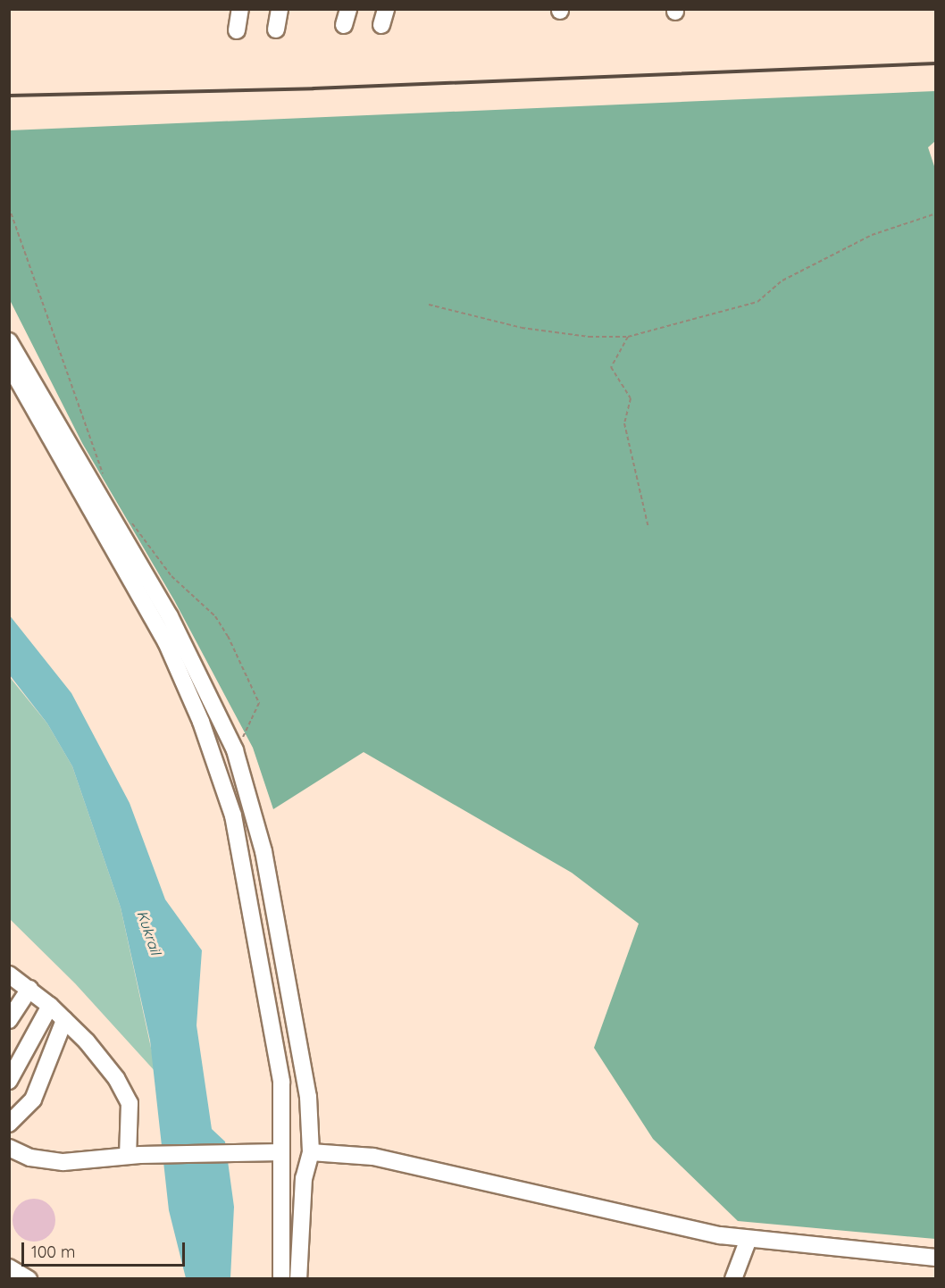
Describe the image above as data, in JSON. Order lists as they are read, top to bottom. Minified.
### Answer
{"water":["Kukrail"],"scale_bar":"100 m"}
